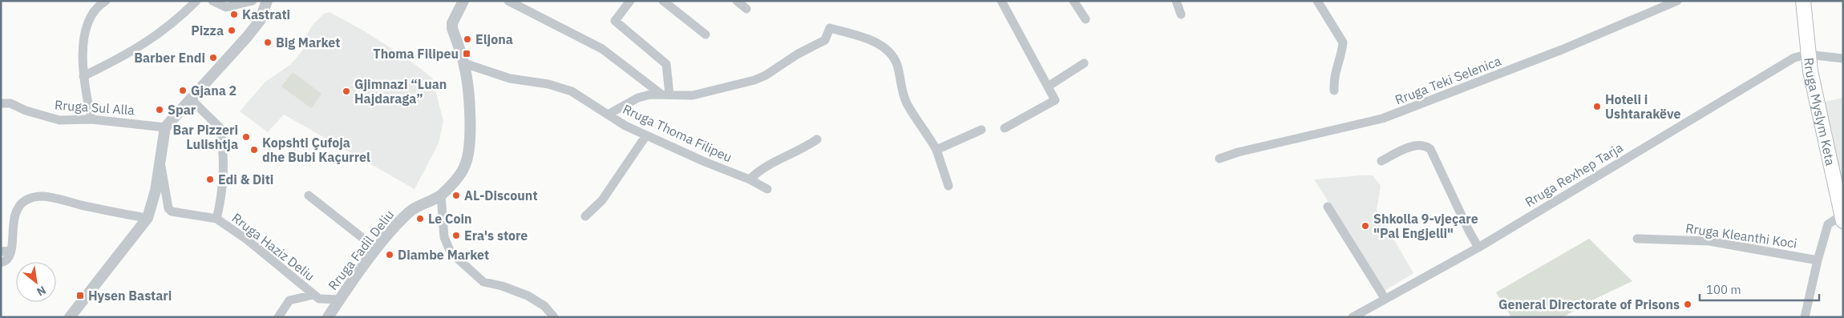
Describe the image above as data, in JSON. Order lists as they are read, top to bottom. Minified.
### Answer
{"streets":{"main road":["Rruga Myslym Keta"],"street":["Rruga Teki Selenica","Rruga Sul Alla","Rruga Thoma Filipeu","Rruga Rexhep Tarja","Rruga Kleanthi Koci","Rruga Haziz Deliu","Rruga Fadil Deliu"]},"crossings":[["Rruga Myslym Keta","Rruga Rexhep Tarja"],["Rruga Thoma Filipeu","Rruga Fadil Deliu"],["Rruga Haziz Deliu","Rruga Fadil Deliu"]],"places":{"other":["Kastrati","Pizza","Eljona","Big Market","Barber Endi","Gjana 2","Gjimnazi “Luan Hajdaraga”","Hoteli i Ushtarakëve","Spar","Bar Pizzeri Lulishtja","Kopshti Çufoja dhe Bubi Kaçurrel","Edi & Diti","AL-Discount","Le Coin","Shkolla 9-vjeçare \"Pal Engjelli\"","Era's store","Diambe Market","General Directorate of Prisons"],"transit":["Thoma Filipeu","Hysen Bastari"]},"scale_bar":"100 m","north":"bottom right"}
